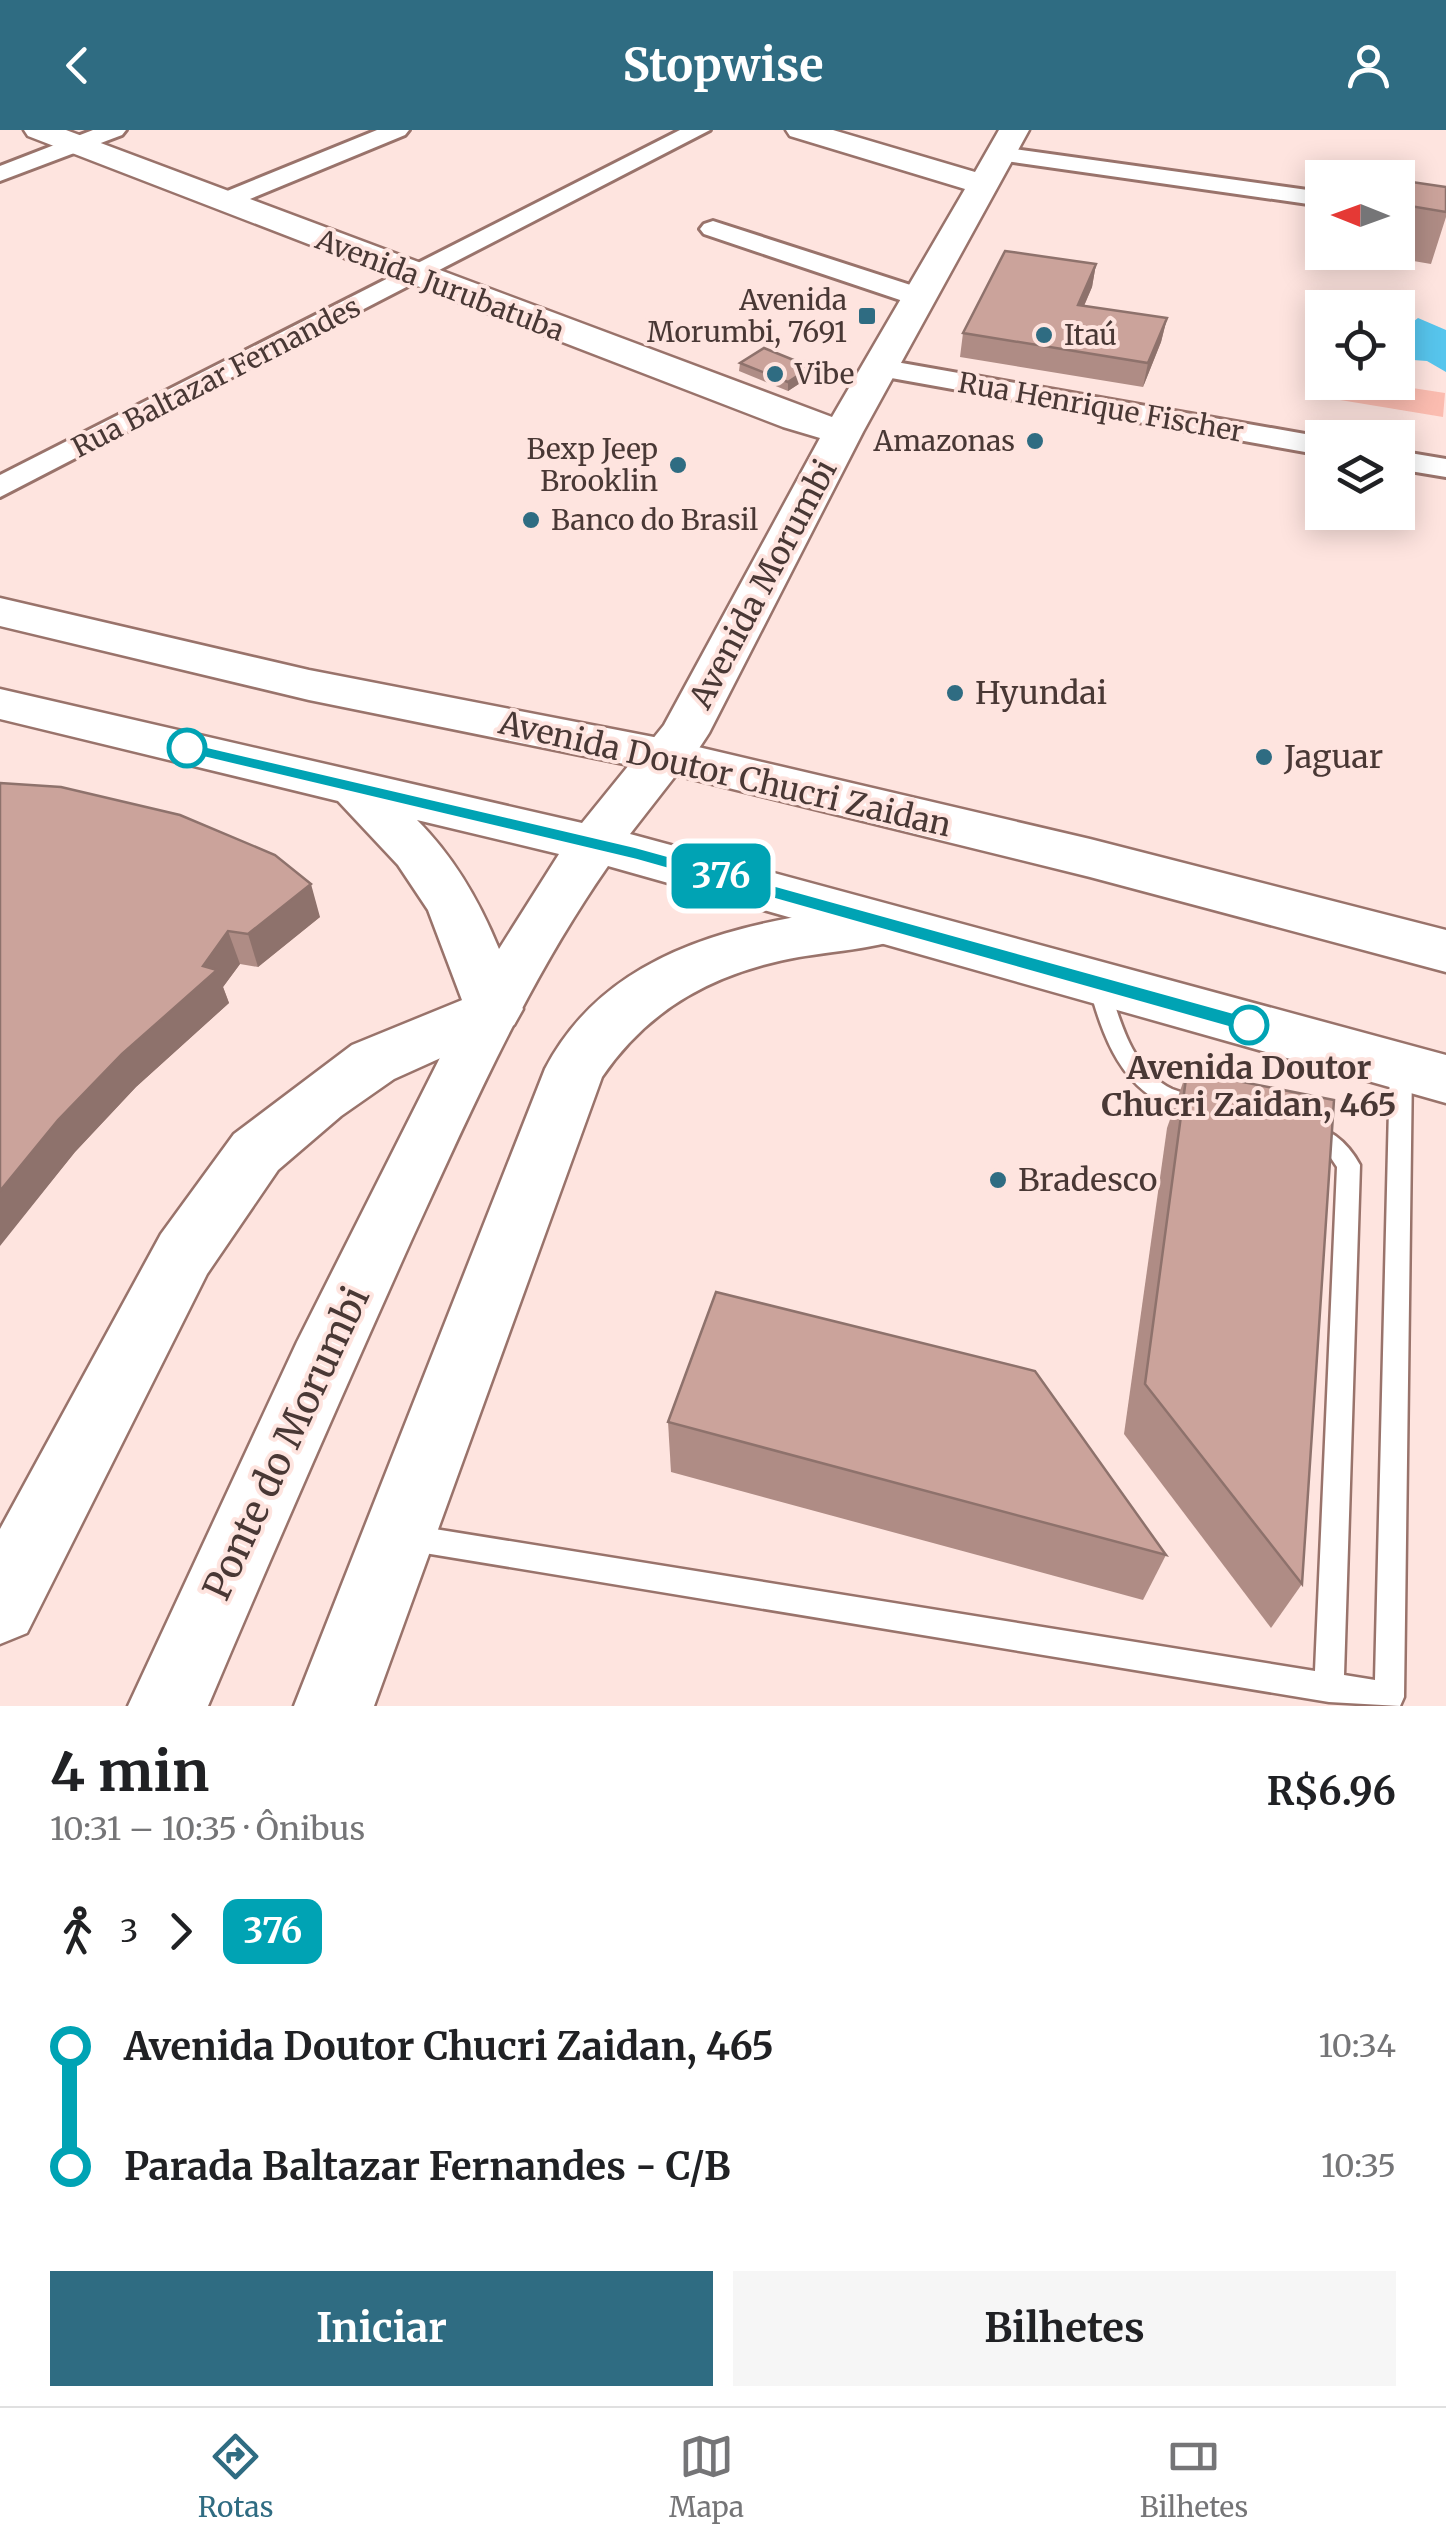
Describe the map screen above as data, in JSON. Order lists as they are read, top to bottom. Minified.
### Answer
{"streets":{"main road":["Avenida Jurubatuba","Avenida Morumbi","Avenida Doutor Chucri Zaidan","Ponte do Morumbi"],"street":["Rua Baltazar Fernandes","Rua Henrique Fischer"]},"crossings":[["Avenida Jurubatuba","Rua Baltazar Fernandes"],["Avenida Jurubatuba","Avenida Morumbi"],["Rua Henrique Fischer","Avenida Morumbi"],["Avenida Morumbi","Avenida Doutor Chucri Zaidan"],["Avenida Morumbi","Ponte do Morumbi"]],"places":{"transit":["Avenida Morumbi, 7691"],"other":["Itaú","Vibe","Amazonas","Bexp Jeep Brooklin","Banco do Brasil","Hyundai","Jaguar","Avenida Doutor Chucri Zaidan, 465","Bradesco"]},"lines":["bus line 376"],"north":"left","page":{"header":"Stopwise","on_map":"376","heading":["4 min","10:31 – 10:35 · Ônibus","R$6.96"],"legs":["3","376"],"list":[{"name":"Avenida Doutor Chucri Zaidan, 465","value":"10:34"},{"name":"Parada Baltazar Fernandes - C/B","value":"10:35"}],"buttons":["Iniciar","Bilhetes"],"tabs":["Rotas","Mapa","Bilhetes"]}}
